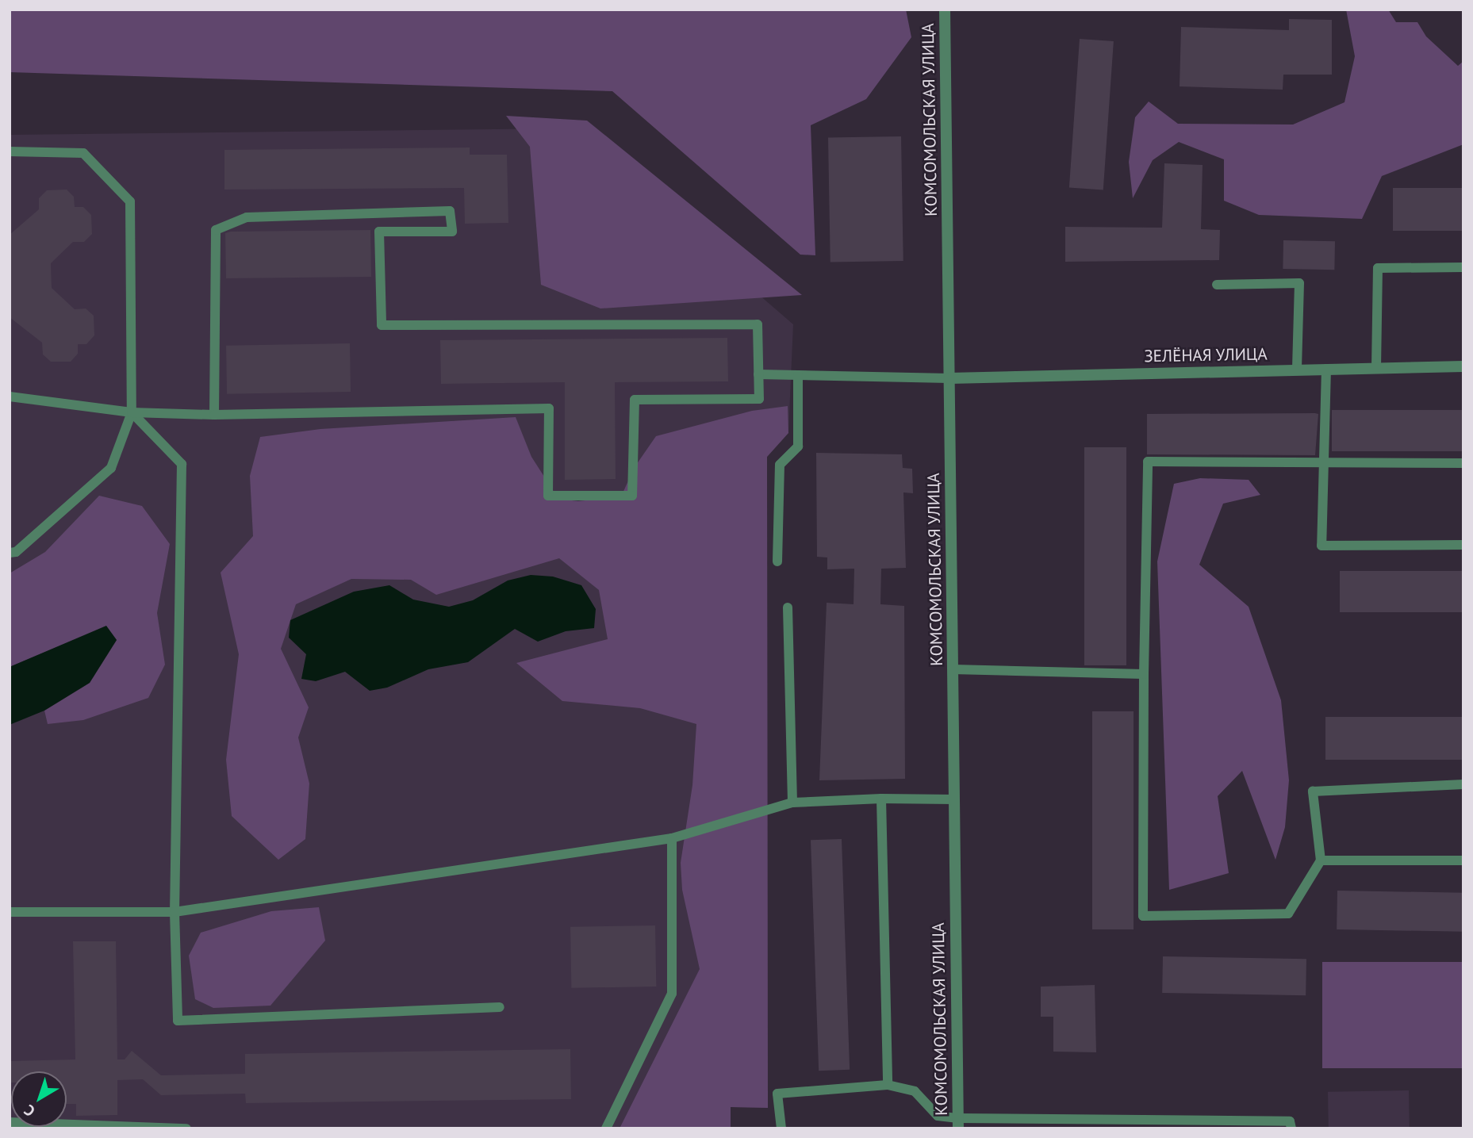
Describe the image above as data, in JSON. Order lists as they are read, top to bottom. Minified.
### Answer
{"streets":{"street":["КОМСОМОЛЬСКАЯ УЛИЦА","ЗЕЛЁНАЯ УЛИЦА"]},"crossings":[["КОМСОМОЛЬСКАЯ УЛИЦА","ЗЕЛЁНАЯ УЛИЦА"]],"north":"bottom left"}
